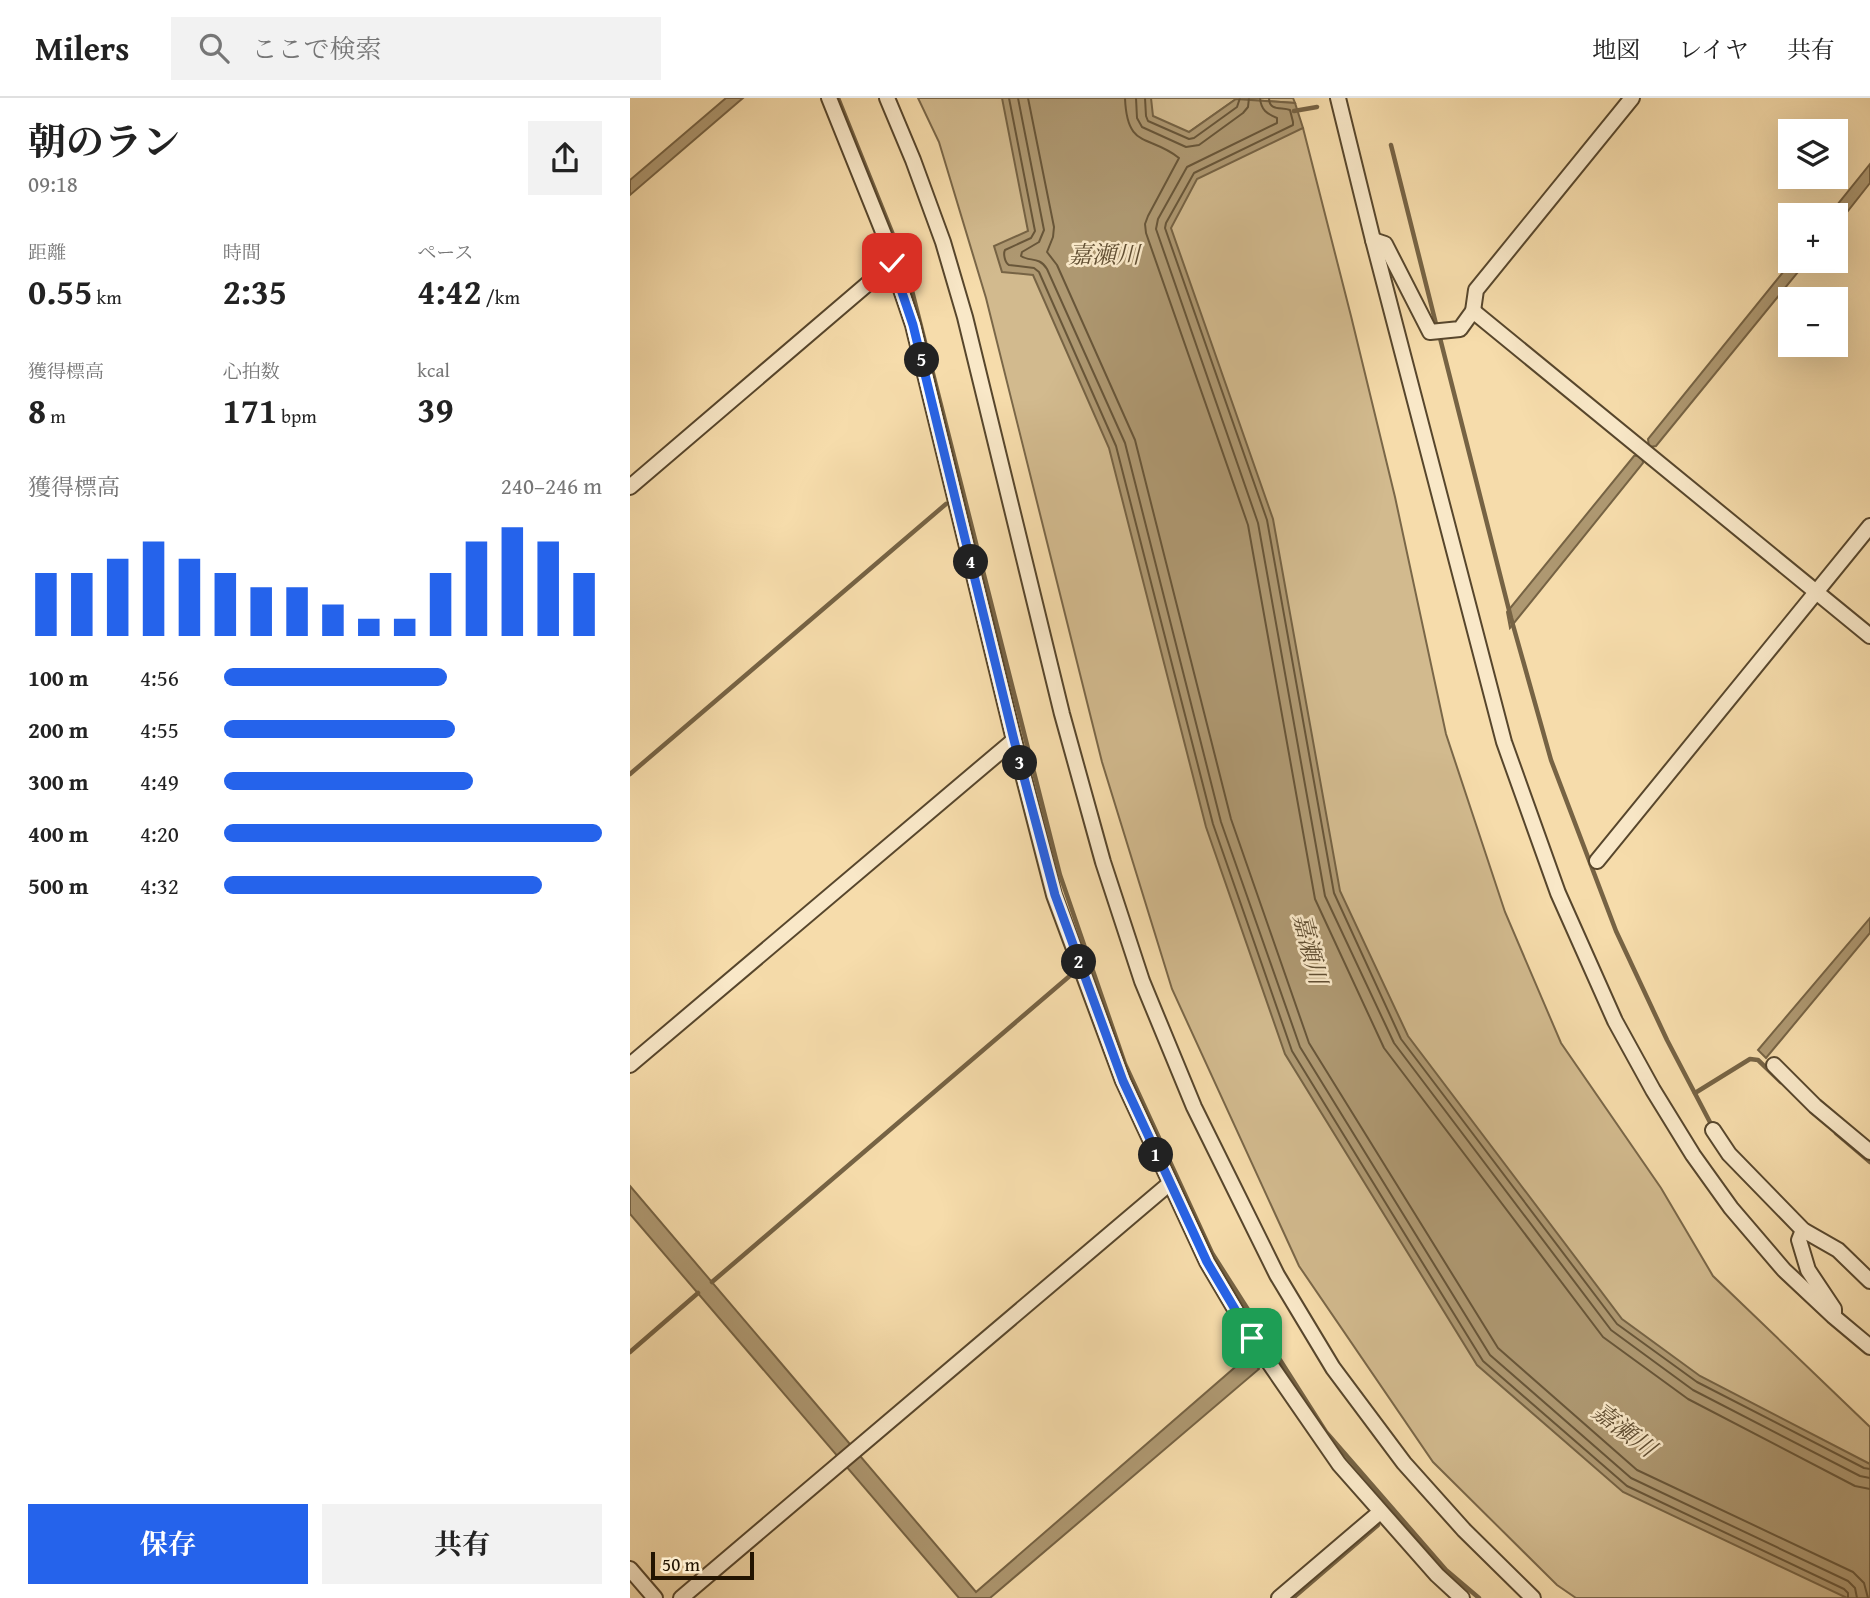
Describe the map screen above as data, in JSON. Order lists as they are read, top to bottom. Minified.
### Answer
{"water":["嘉瀬川"],"scale_bar":"50 m","page":{"header":"Milers","search":"ここで検索","nav":["地図","レイヤ","共有"],"heading":["朝のラン","09:18"],"map_buttons":["+","−"],"stats":[["距離","0.55 km"],["時間","2:35"],["ペース","4:42 /km"],["獲得標高","8 m"],["心拍数","171 bpm"],["kcal","39"]],"pins":["5","4","3","2","1"],"chart":["獲得標高","240–246 m"],"list":[{"name":"100 m","note":"4:56"},{"name":"200 m","note":"4:55"},{"name":"300 m","note":"4:49"},{"name":"400 m","note":"4:20"},{"name":"500 m","note":"4:32"}],"buttons":["保存","共有"],"scale":"50 m"}}
